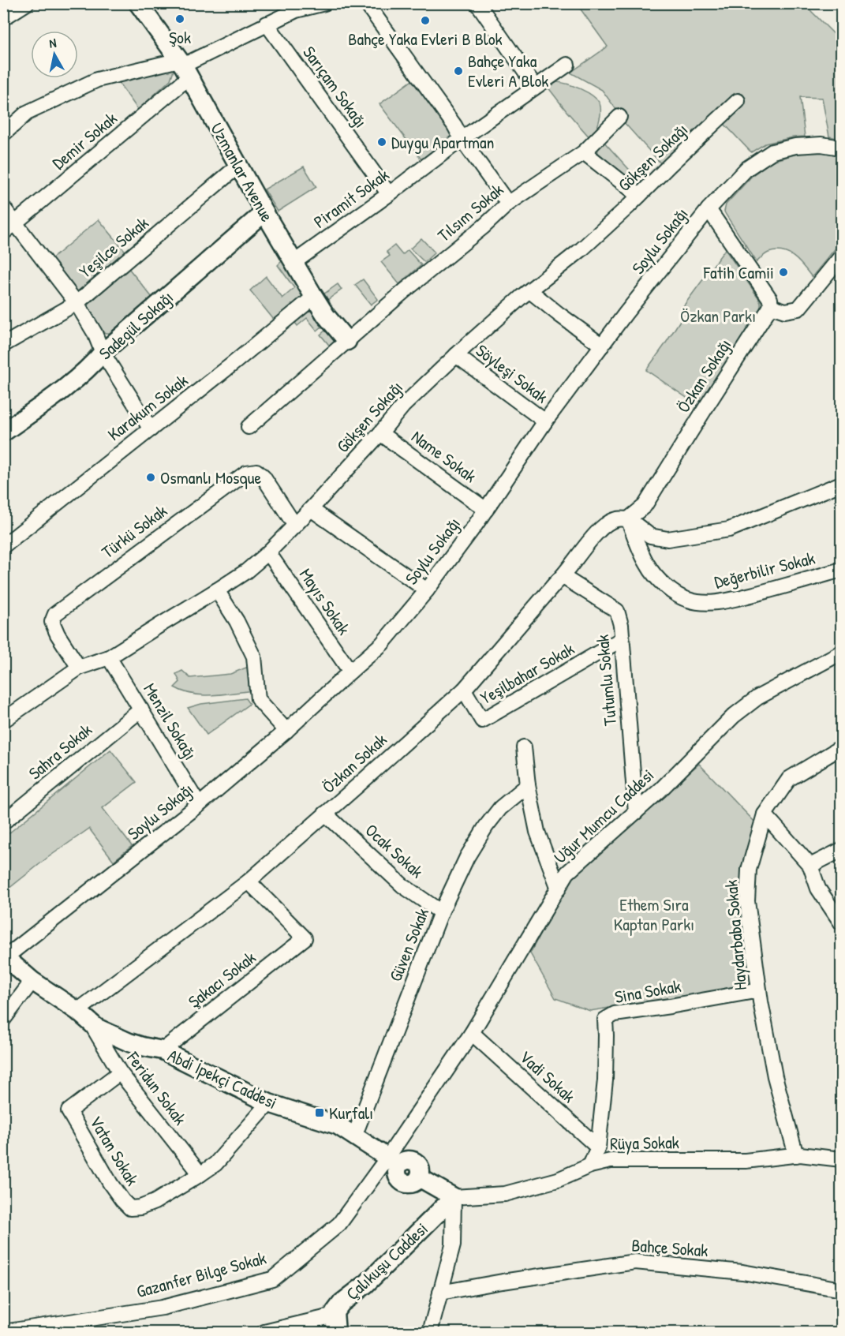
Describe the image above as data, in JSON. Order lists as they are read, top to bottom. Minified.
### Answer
{"streets":{"street":["Sarıçam Sokağı","Demir Sokak","Gökşen Sokağı","Uzmanlar Avenue","Piramit Sokak","Tılsım Sokak","Soylu Sokağı","Yeşilce Sokak","Sadegül Sokağı","Söyleşi Sokak","Özkan Sokağı","Karakum Sokak","Name Sokak","Türkü Sokak","Değerbilir Sokak","Mayıs Sokak","Yeşilbahar Sokak","Tutumlu Sokak","Menzil Sokağı","Sahra Sokak","Özkan Sokak","Uğur Mumcu Caddesi","Ocak Sokak","Haydarbaba Sokak","Güven Sokak","Şakacı Sokak","Sina Sokak","Vadi Sokak","Abdi İpekçi Caddesi","Feridun Sokak","Rüya Sokak","Vatan Sokak","Bahçe Sokak","Çalıkuşu Caddesi","Gazanfer Bilge Sokak"]},"crossings":[["Sarıçam Sokağı","Demir Sokak"],["Sarıçam Sokağı","Piramit Sokak"],["Demir Sokak","Uzmanlar Avenue"],["Gökşen Sokağı","Söyleşi Sokak"],["Gökşen Sokağı","Name Sokak"],["Gökşen Sokağı","Türkü Sokak"],["Gökşen Sokağı","Mayıs Sokak"],["Gökşen Sokağı","Menzil Sokağı"],["Uzmanlar Avenue","Piramit Sokak"],["Uzmanlar Avenue","Tılsım Sokak"],["Uzmanlar Avenue","Yeşilce Sokak"],["Uzmanlar Avenue","Sadegül Sokağı"],["Uzmanlar Avenue","Karakum Sokak"],["Soylu Sokağı","Söyleşi Sokak"],["Soylu Sokağı","Name Sokak"],["Soylu Sokağı","Mayıs Sokak"],["Soylu Sokağı","Menzil Sokağı"],["Soylu Sokağı","Abdi İpekçi Caddesi"],["Özkan Sokağı","Değerbilir Sokak"],["Özkan Sokağı","Özkan Sokak"],["Değerbilir Sokak","Özkan Sokak"],["Yeşilbahar Sokak","Tutumlu Sokak"],["Yeşilbahar Sokak","Özkan Sokak"],["Tutumlu Sokak","Özkan Sokak"],["Tutumlu Sokak","Uğur Mumcu Caddesi"],["Menzil Sokağı","Sahra Sokak"],["Özkan Sokak","Ocak Sokak"],["Özkan Sokak","Şakacı Sokak"],["Özkan Sokak","Abdi İpekçi Caddesi"],["Özkan Sokak","Feridun Sokak"],["Uğur Mumcu Caddesi","Vadi Sokak"],["Uğur Mumcu Caddesi","Abdi İpekçi Caddesi"],["Uğur Mumcu Caddesi","Gazanfer Bilge Sokak"],["Ocak Sokak","Güven Sokak"],["Haydarbaba Sokak","Sina Sokak"],["Haydarbaba Sokak","Rüya Sokak"],["Güven Sokak","Abdi İpekçi Caddesi"],["Şakacı Sokak","Abdi İpekçi Caddesi"],["Sina Sokak","Vadi Sokak"],["Sina Sokak","Rüya Sokak"],["Abdi İpekçi Caddesi","Feridun Sokak"],["Abdi İpekçi Caddesi","Vatan Sokak"],["Abdi İpekçi Caddesi","Gazanfer Bilge Sokak"],["Feridun Sokak","Vatan Sokak"],["Rüya Sokak","Çalıkuşu Caddesi"]],"parks":["Özkan Parkı","Ethem Sıra Kaptan Parkı"],"places":{"other":["Şok","Bahçe Yaka Evleri B Blok","Bahçe Yaka Evleri A Blok","Duygu Apartman","Fatih Camii","Osmanlı Mosque"],"transit":["Kurfalı"]},"north":"top"}
